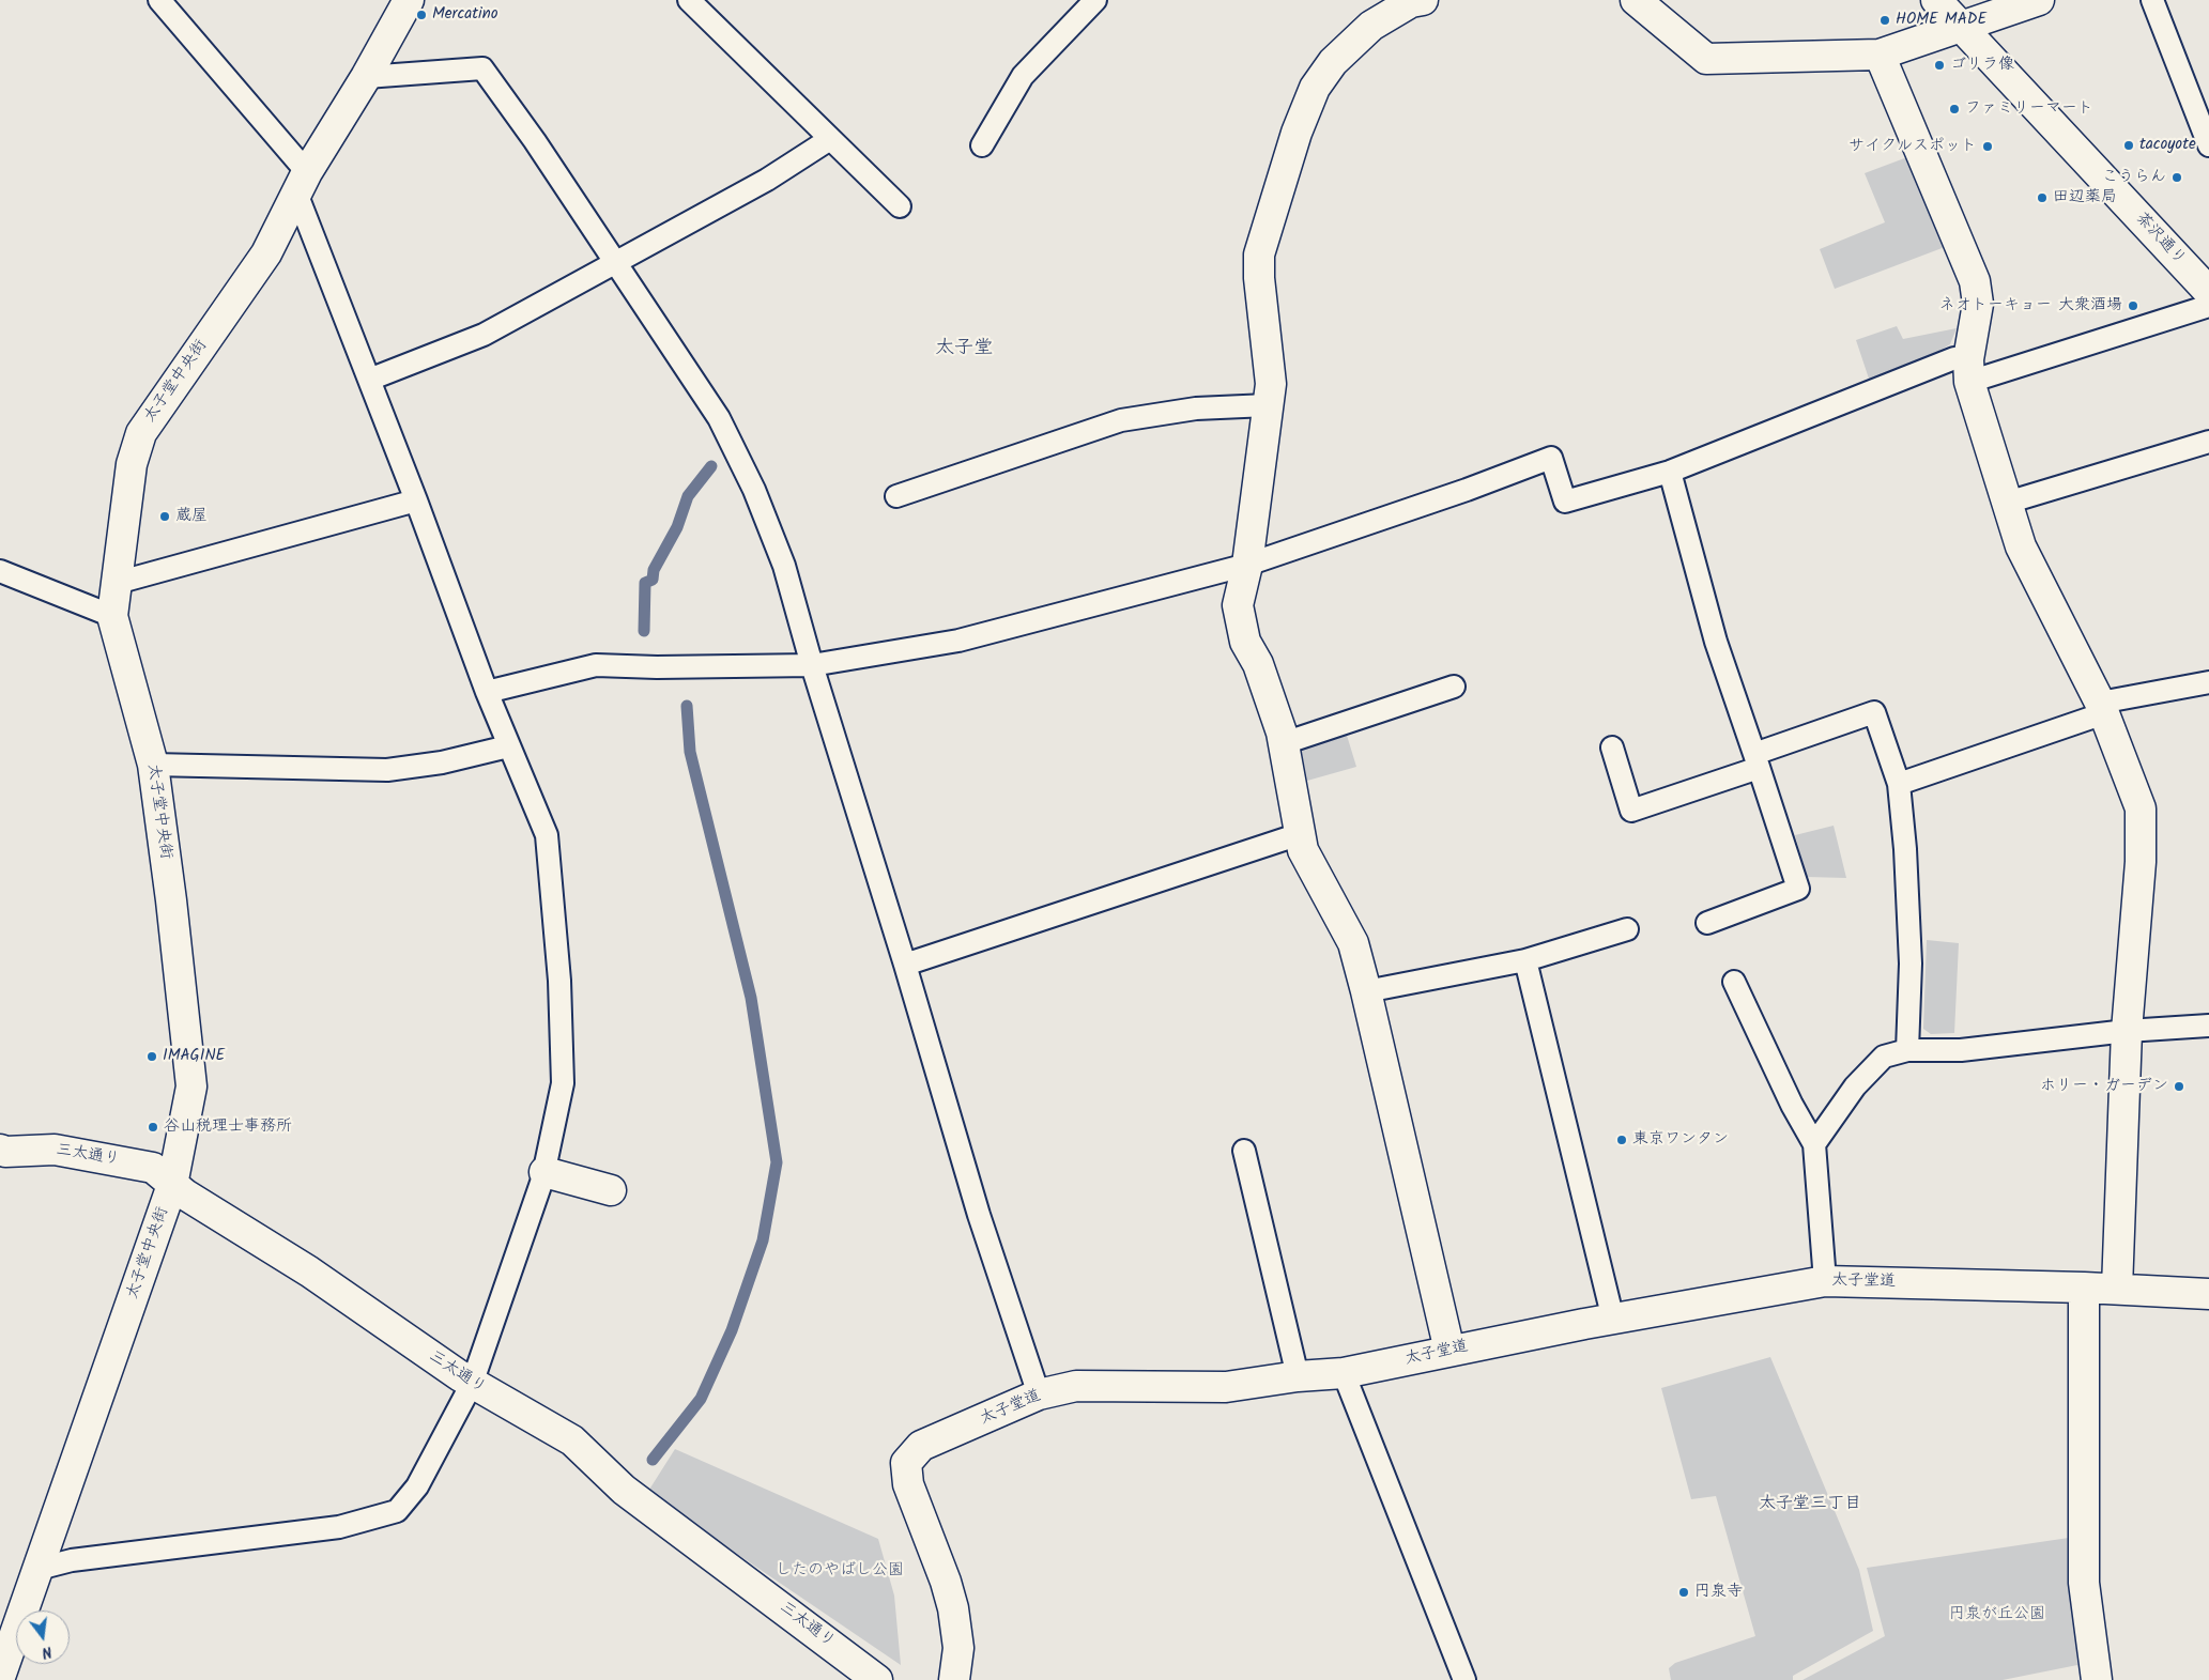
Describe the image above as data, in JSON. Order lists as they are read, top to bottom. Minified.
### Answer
{"streets":{"street":["茶沢通り","太子堂中央街","三太通り","太子堂道"]},"crossings":[["太子堂中央街","三太通り"]],"districts":["太子堂","太子堂三丁目"],"parks":["したのやばし公園","円泉が丘公園"],"places":["Mercatino","HOME MADE","ゴリラ像","ファミリーマート","tacoyote","サイクルスポット","こうらん","田辺薬局","ネオトーキョー 大衆酒場","蔵屋","IMAGINE","ホリー・ガーデン","谷山税理士事務所","東京ワンタン","円泉寺"],"north":"bottom"}
